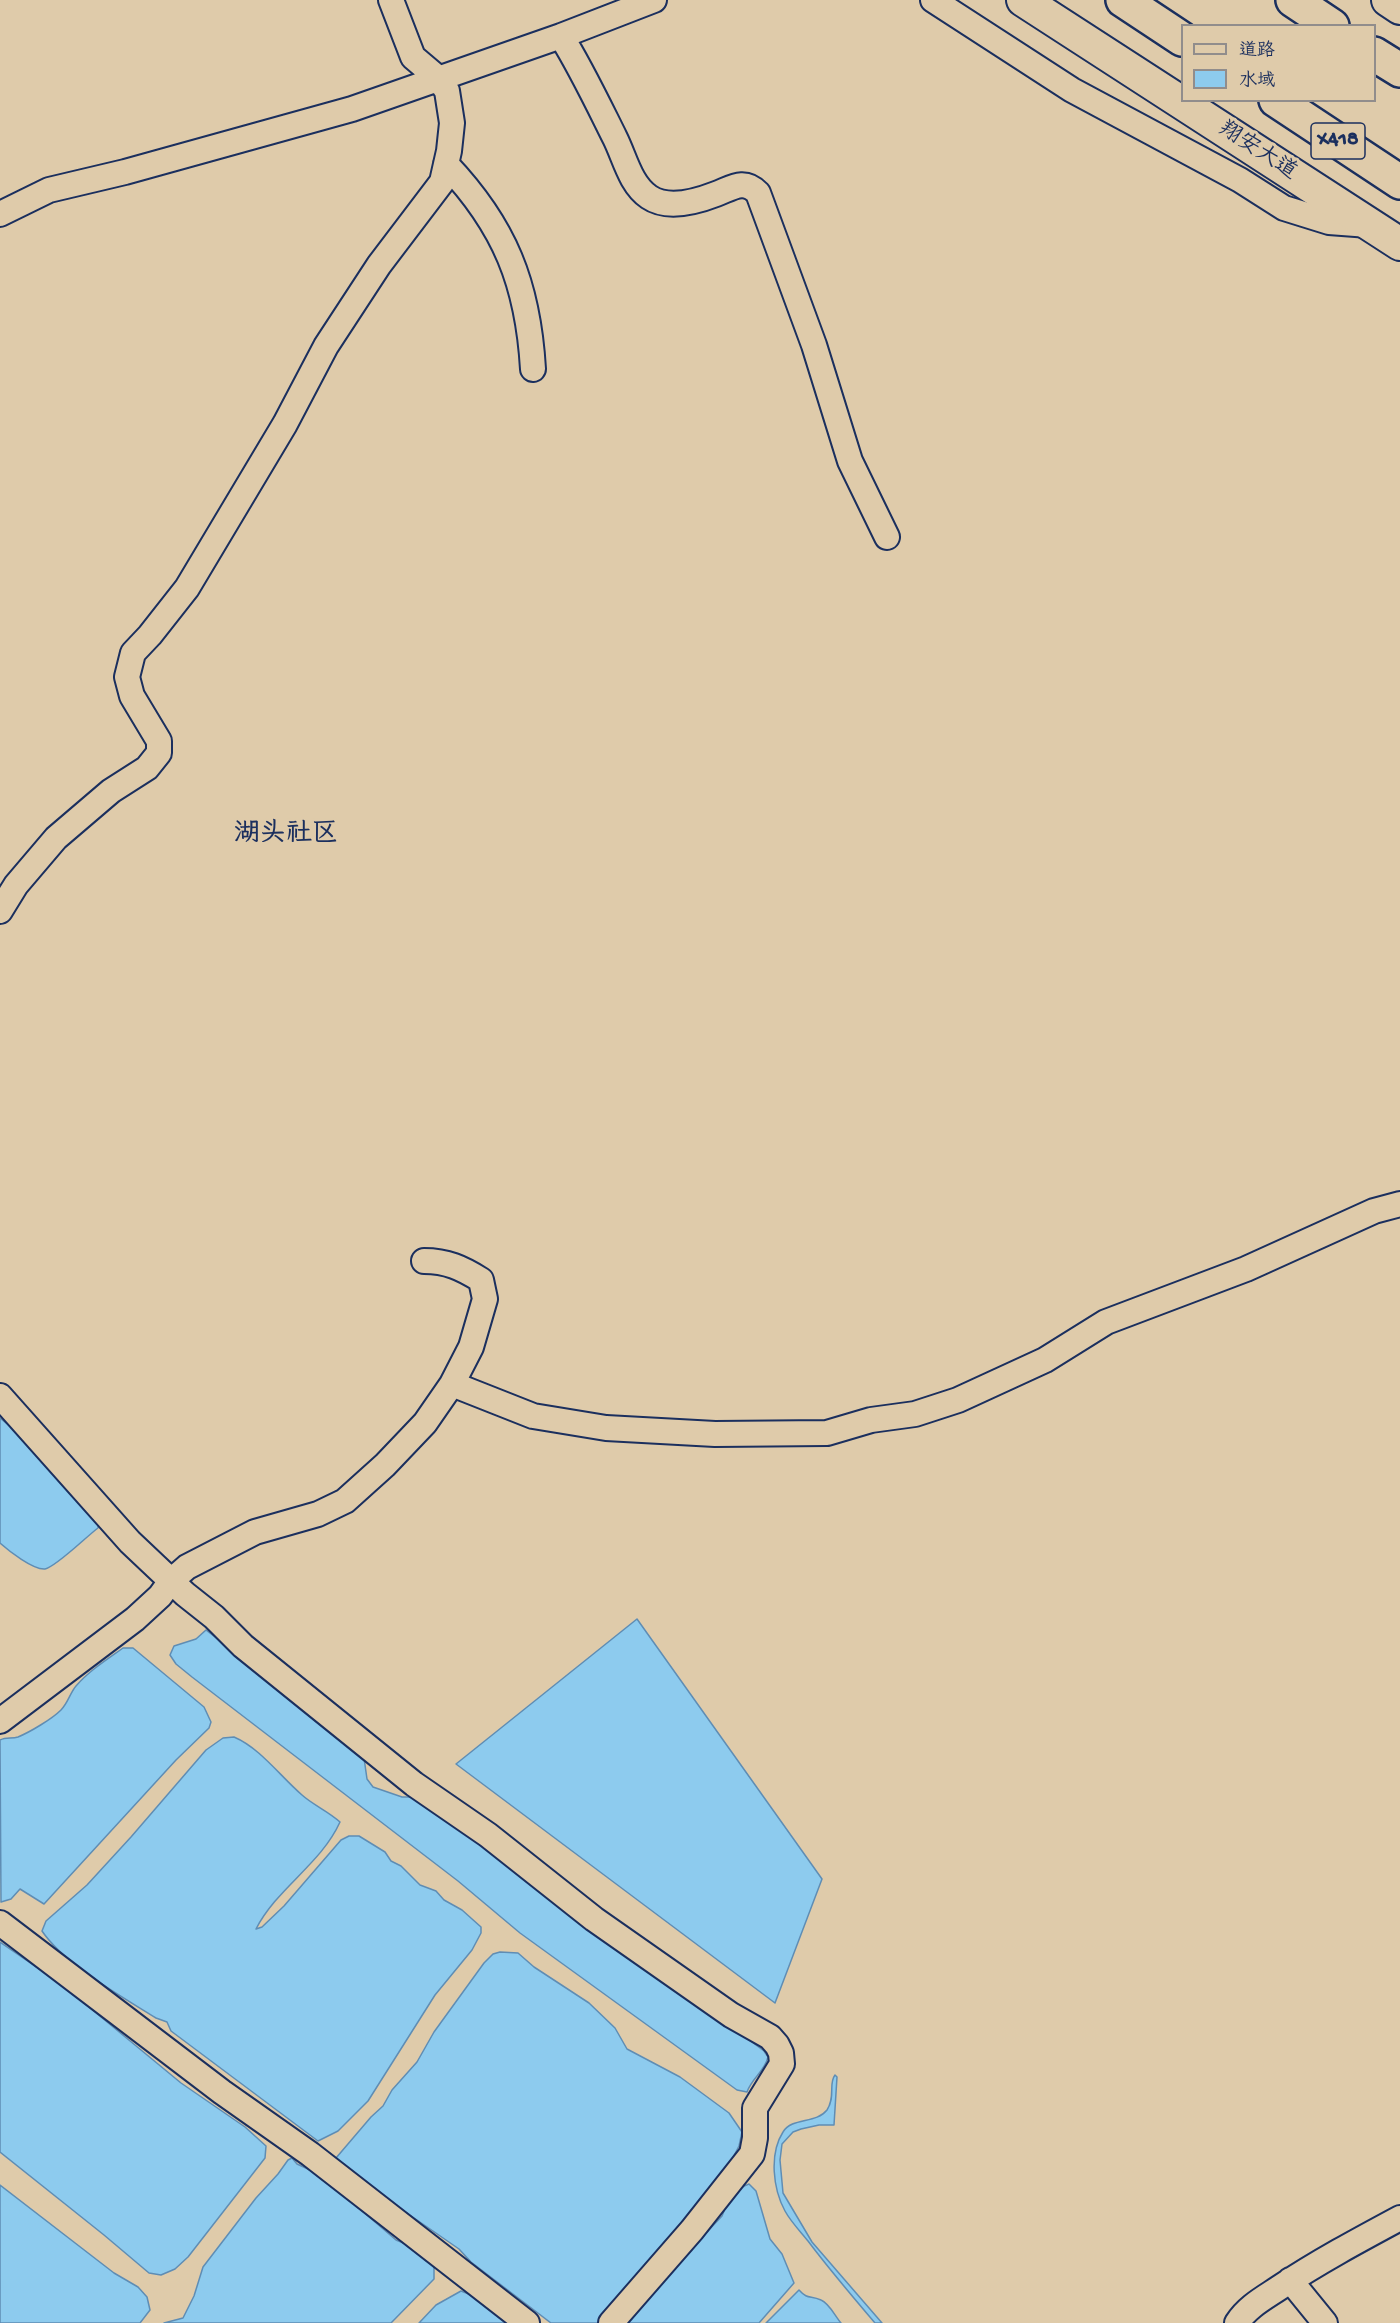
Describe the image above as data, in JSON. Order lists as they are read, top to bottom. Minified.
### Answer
{"streets":{"highway":["X418"],"main road":["翔安大道"]},"districts":["湖头社区"],"legend":["道路","水域"]}
